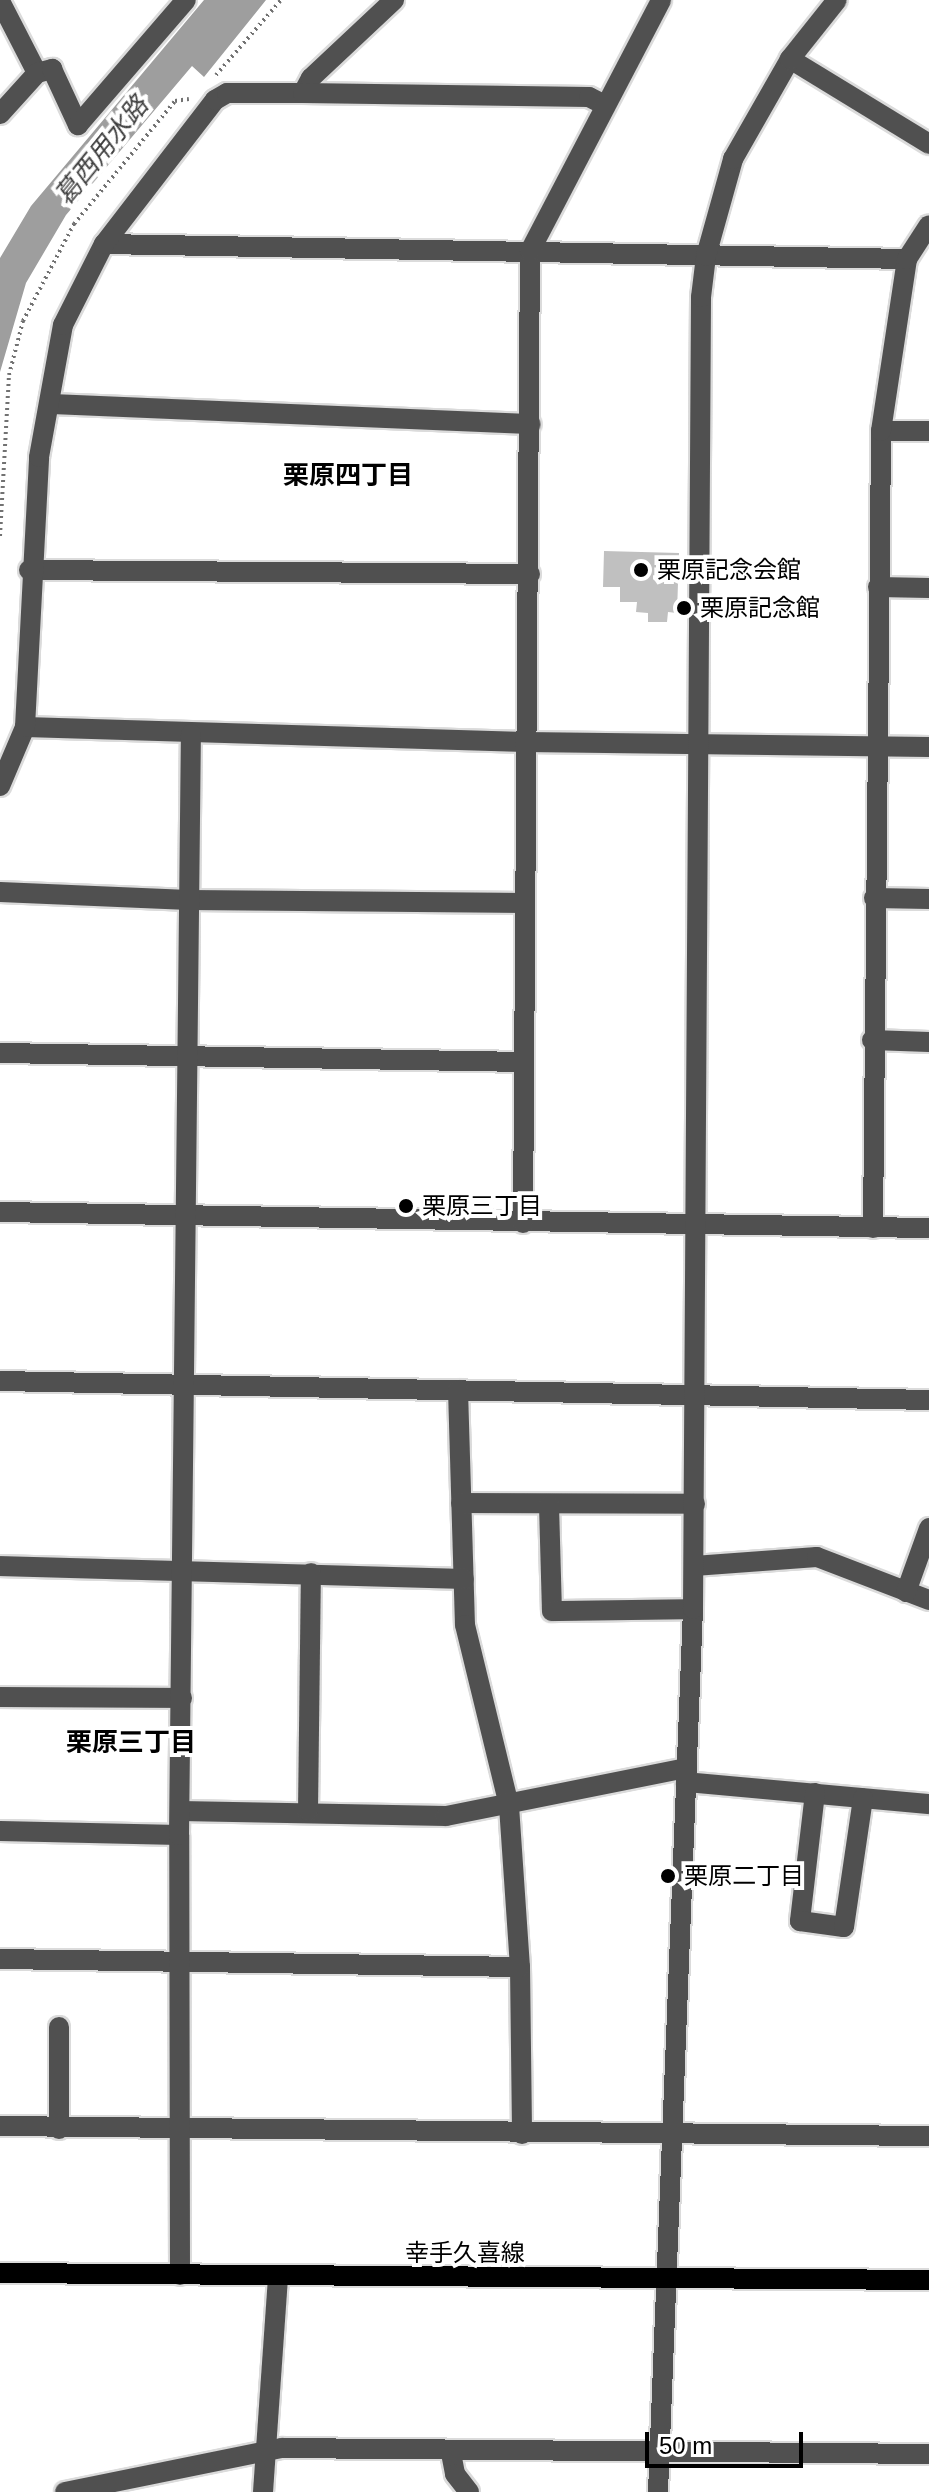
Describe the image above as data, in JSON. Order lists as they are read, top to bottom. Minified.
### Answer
{"streets":{"main road":["幸手久喜線"]},"districts":["栗原四丁目","栗原三丁目"],"water":["葛西用水路"],"places":["栗原記念会館","栗原記念館","栗原三丁目","栗原二丁目"],"scale_bar":"50 m"}
